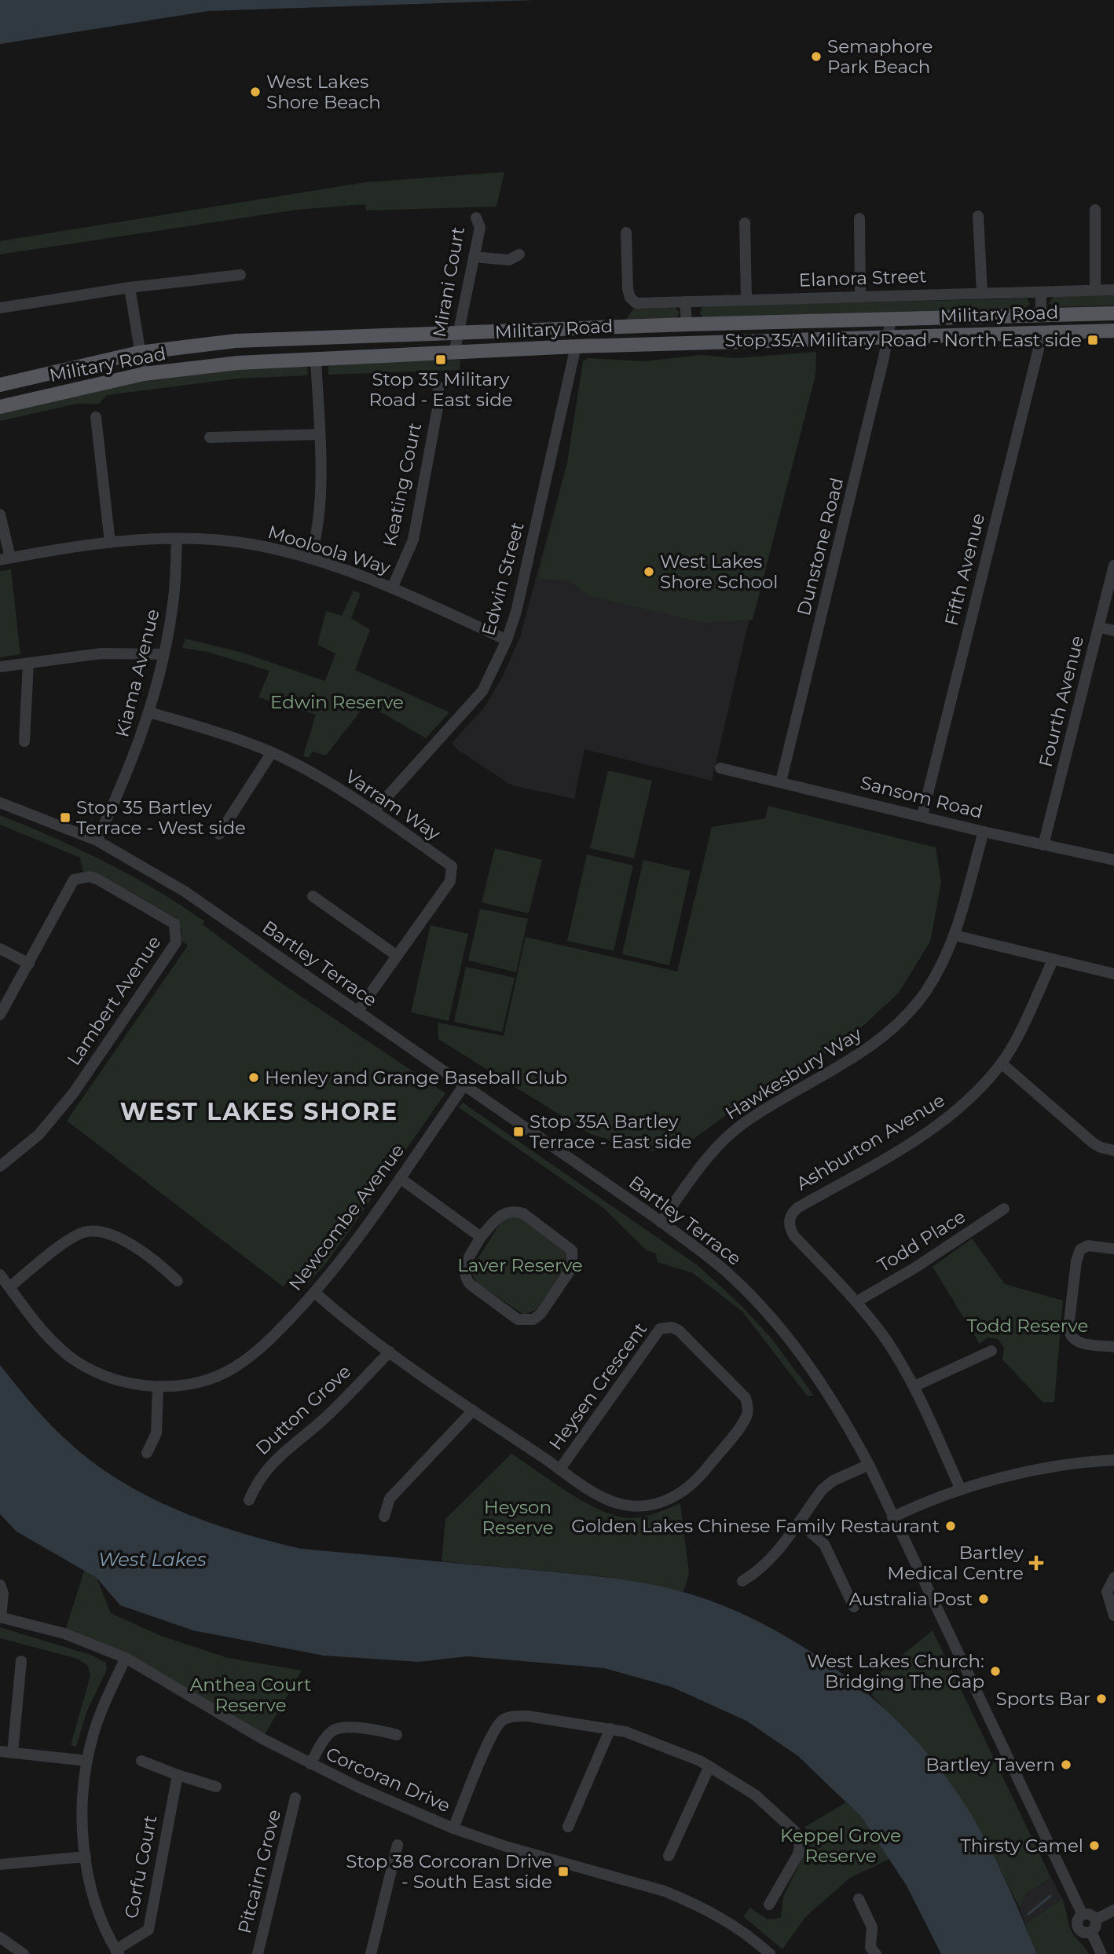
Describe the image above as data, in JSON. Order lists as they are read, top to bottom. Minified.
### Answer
{"streets":{"main road":["Military Road"],"street":["Elanora Street","Mirani Court","Keating Court","Dunstone Road","Mooloola Way","Fifth Avenue","Edwin Street","Kiama Avenue","Fourth Avenue","Sansom Road","Varram Way","Bartley Terrace","Lambert Avenue","Hawkesbury Way","Ashburton Avenue","Newcombe Avenue","Todd Place","Heysen Crescent","Dutton Grove","Corcoran Drive","Corfu Court","Pitcairn Grove"]},"crossings":[["Mirani Court","Military Road"],["Military Road","Dunstone Road"],["Military Road","Fifth Avenue"],["Military Road","Edwin Street"],["Keating Court","Mooloola Way"],["Dunstone Road","Sansom Road"],["Mooloola Way","Edwin Street"],["Mooloola Way","Kiama Avenue"],["Fifth Avenue","Sansom Road"],["Edwin Street","Varram Way"],["Kiama Avenue","Varram Way"],["Kiama Avenue","Bartley Terrace"],["Fourth Avenue","Sansom Road"],["Sansom Road","Hawkesbury Way"],["Varram Way","Bartley Terrace"],["Bartley Terrace","Hawkesbury Way"],["Bartley Terrace","Newcombe Avenue"],["Ashburton Avenue","Todd Place"],["Newcombe Avenue","Heysen Crescent"],["Heysen Crescent","Dutton Grove"]],"districts":["WEST LAKES SHORE"],"water":["West Lakes"],"parks":["Edwin Reserve","Laver Reserve","Todd Reserve","Heyson Reserve","Anthea Court Reserve","Keppel Grove Reserve"],"places":{"other":["Semaphore Park Beach","West Lakes Shore Beach","West Lakes Shore School","Henley and Grange Baseball Club","Golden Lakes Chinese Family Restaurant","Australia Post","West Lakes Church: Bridging The Gap","Sports Bar","Bartley Tavern","Thirsty Camel"],"transit":["Stop 35A Military Road - North East side","Stop 35 Military Road - East side","Stop 35 Bartley Terrace - West side","Stop 35A Bartley Terrace - East side","Stop 38 Corcoran Drive - South East side"],"health":["Bartley Medical Centre"]}}
